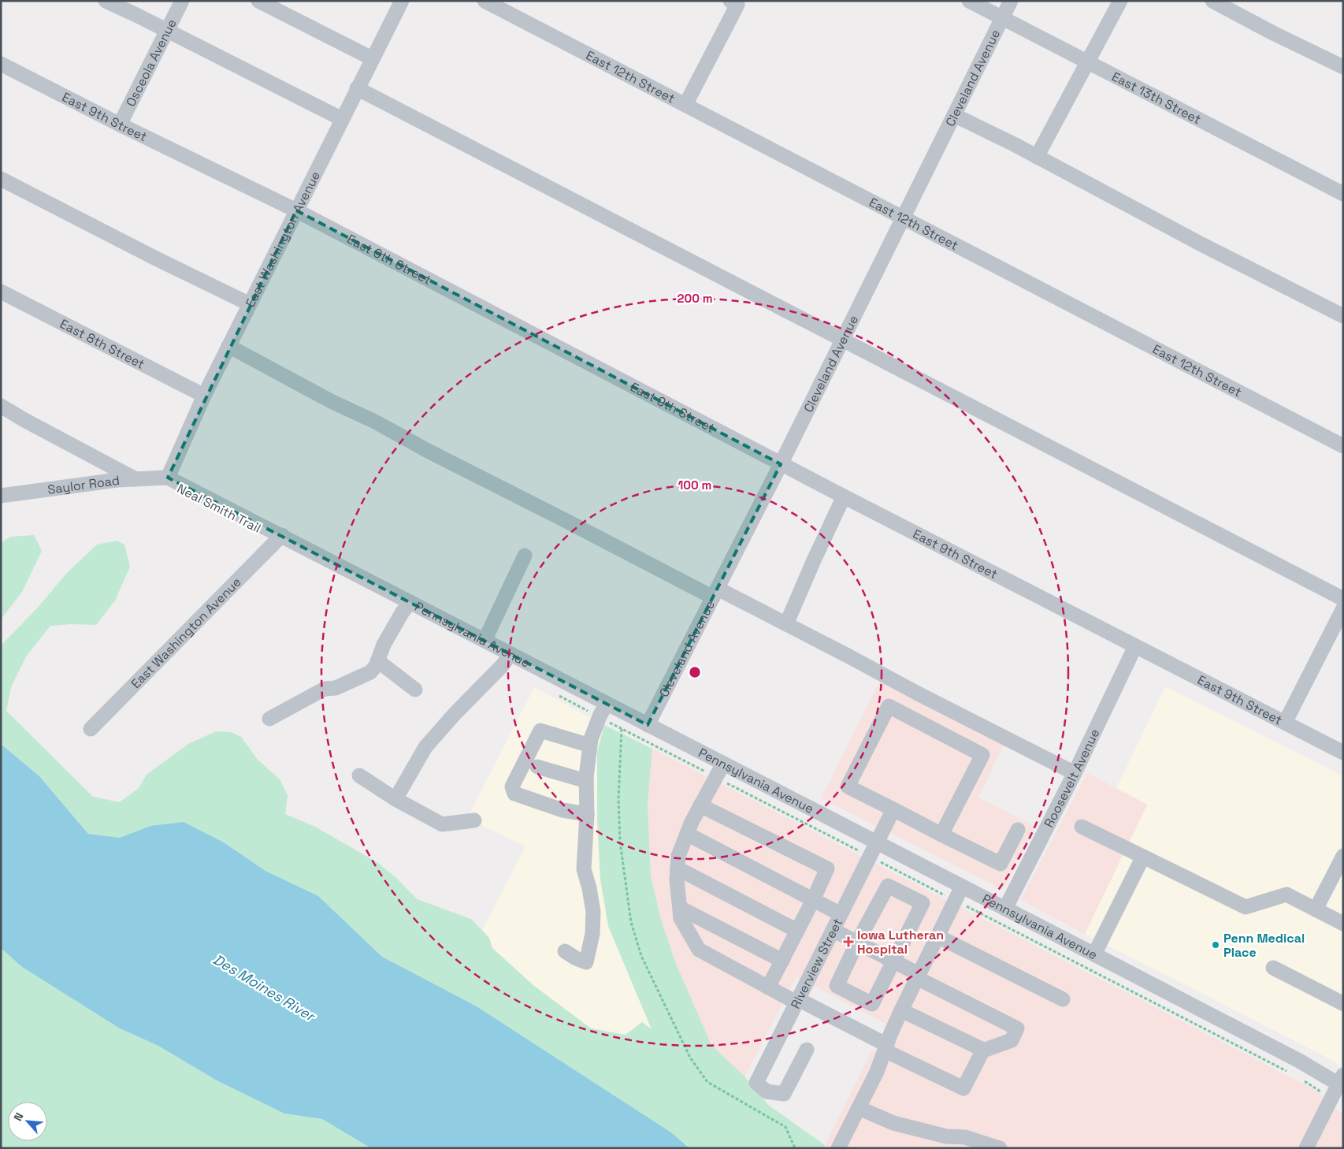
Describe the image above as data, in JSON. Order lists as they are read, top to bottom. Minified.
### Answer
{"streets":{"street":["Osceola Avenue","East 12th Street","Cleveland Avenue","East 13th Street","East 9th Street","East Washington Avenue","East 8th Street","Saylor Road","Pennsylvania Avenue","Roosevelt Avenue","Riverview Street"]},"crossings":[["Osceola Avenue","East 9th Street"],["East 12th Street","Cleveland Avenue"],["Cleveland Avenue","East 13th Street"],["Cleveland Avenue","East 9th Street"],["Cleveland Avenue","Pennsylvania Avenue"],["East 9th Street","East Washington Avenue"],["East 9th Street","Roosevelt Avenue"],["East Washington Avenue","East 8th Street"],["East Washington Avenue","Saylor Road"],["East Washington Avenue","Pennsylvania Avenue"],["Saylor Road","Pennsylvania Avenue"],["Pennsylvania Avenue","Roosevelt Avenue"],["Pennsylvania Avenue","Riverview Street"]],"water":["Des Moines River"],"places":{"health":["Iowa Lutheran Hospital"],"other":["Penn Medical Place"]},"north":"top left","rings":["200 m","100 m"]}
